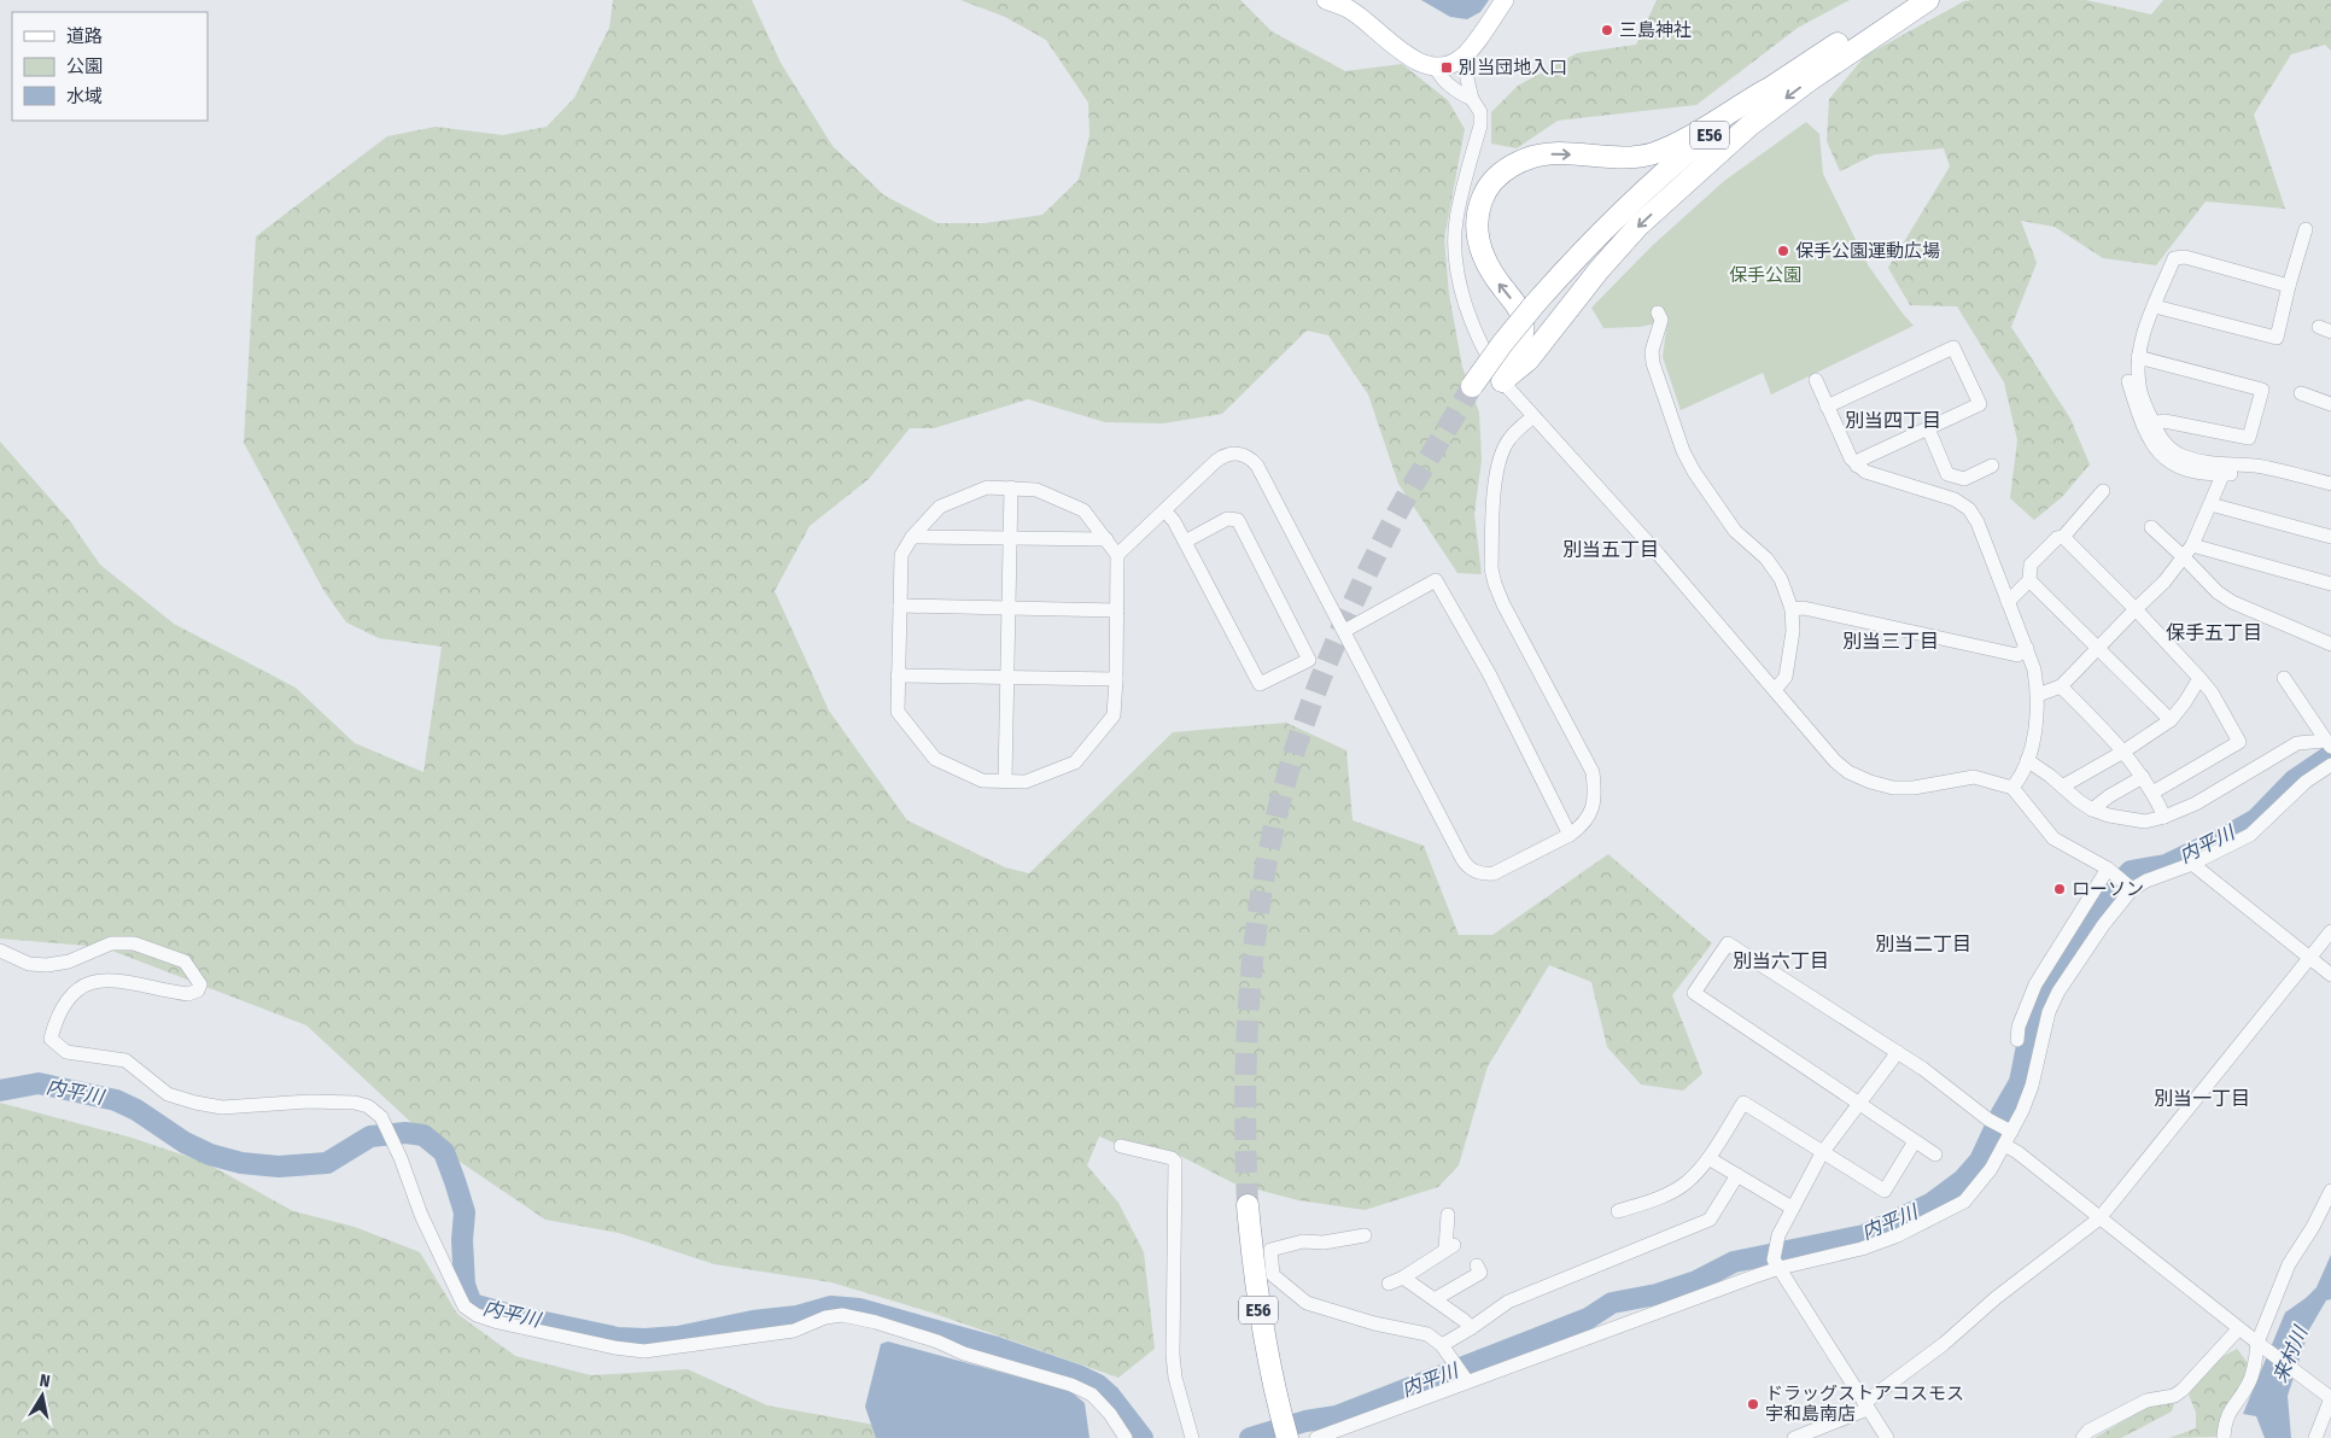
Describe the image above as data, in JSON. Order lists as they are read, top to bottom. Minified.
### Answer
{"streets":{"highway":["E56"]},"districts":["別当四丁目","別当五丁目","保手五丁目","別当三丁目","別当二丁目","別当六丁目","別当一丁目"],"water":["内平川","来村川"],"parks":["保手公園"],"places":{"other":["三島神社","保手公園運動広場","ローソン","ドラッグストアコスモス 宇和島南店"],"transit":["別当団地入口"]},"legend":["道路","公園","水域"],"north":"top"}
